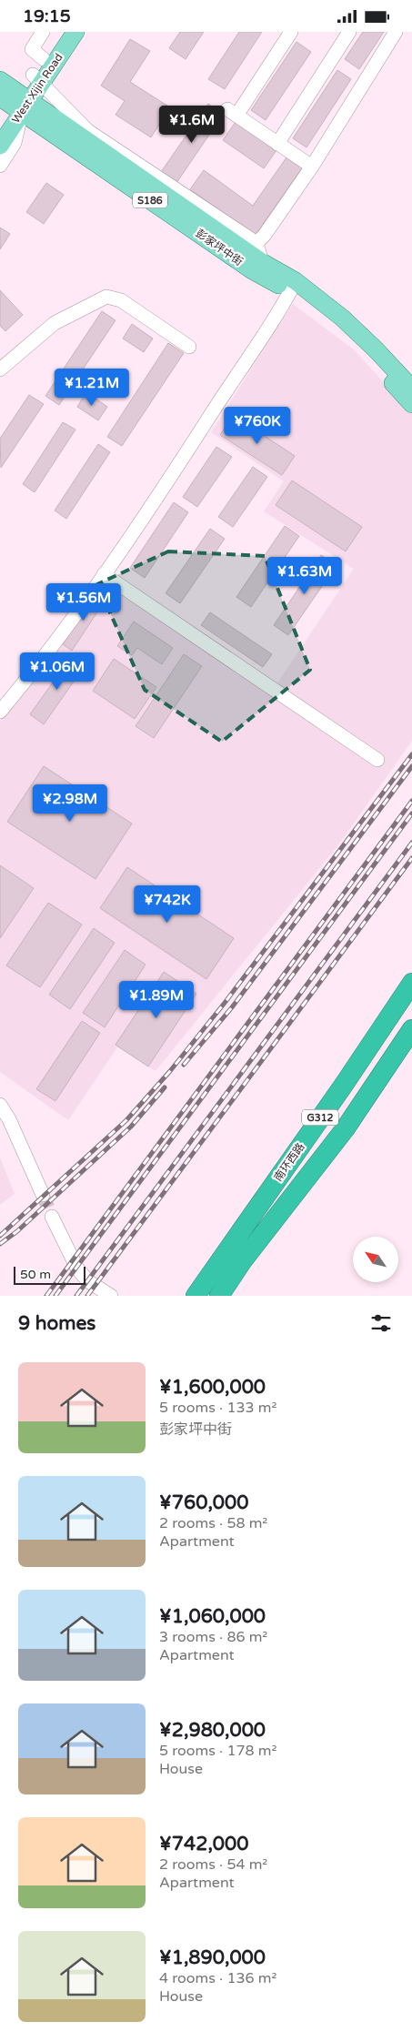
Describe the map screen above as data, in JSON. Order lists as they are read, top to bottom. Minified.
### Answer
{"streets":{"highway":["G312","南环西路"],"main road":["West Xijin Road","S186","彭家坪中街"]},"crossings":[["West Xijin Road","彭家坪中街"]],"scale_bar":"50 m","north":"top left","page":{"status":"19:15","price":["¥1.6M","¥1.21M","¥760K","¥1.63M","¥1.56M","¥1.06M","¥2.98M","¥742K","¥1.89M"],"scale":"50 m","heading":"9 homes","list":[{"name":"¥1,600,000","note":"5 rooms · 133 m² · 彭家坪中街"},{"name":"¥760,000","note":"2 rooms · 58 m² · Apartment"},{"name":"¥1,060,000","note":"3 rooms · 86 m² · Apartment"},{"name":"¥2,980,000","note":"5 rooms · 178 m² · House"},{"name":"¥742,000","note":"2 rooms · 54 m² · Apartment"},{"name":"¥1,890,000","note":"4 rooms · 136 m² · House"}]}}
